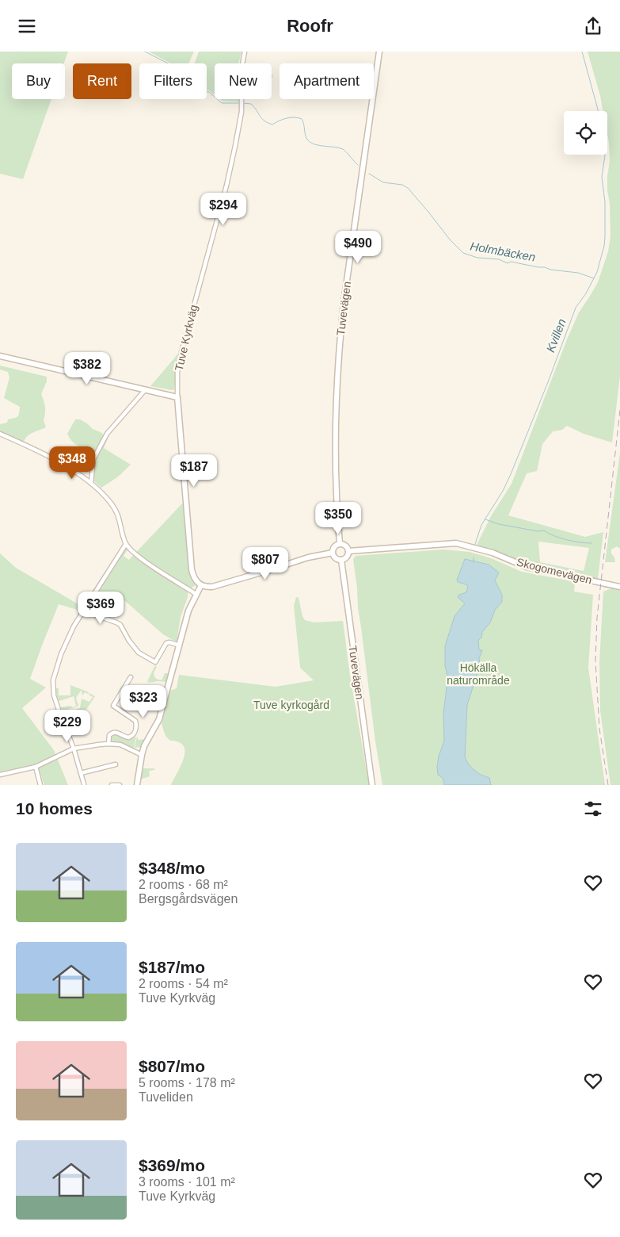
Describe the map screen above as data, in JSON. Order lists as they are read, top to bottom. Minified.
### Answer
{"streets":{"street":["Tuvevägen","Tuve Kyrkväg","Skogomevägen"]},"crossings":[["Tuvevägen","Skogomevägen"]],"water":["Holmbäcken","Kvillen"],"parks":["Hökälla naturområde","Tuve kyrkogård"],"page":{"header":"Roofr","chip":["Buy","Rent","Filters","New","Apartment"],"price":["$294","$490","$382","$348","$187","$350","$807","$369","$323","$229"],"heading":"10 homes","list":[{"name":"$348/mo","note":"2 rooms · 68 m² · Bergsgårdsvägen"},{"name":"$187/mo","note":"2 rooms · 54 m² · Tuve Kyrkväg"},{"name":"$807/mo","note":"5 rooms · 178 m² · Tuveliden"},{"name":"$369/mo","note":"3 rooms · 101 m² · Tuve Kyrkväg"}]}}
